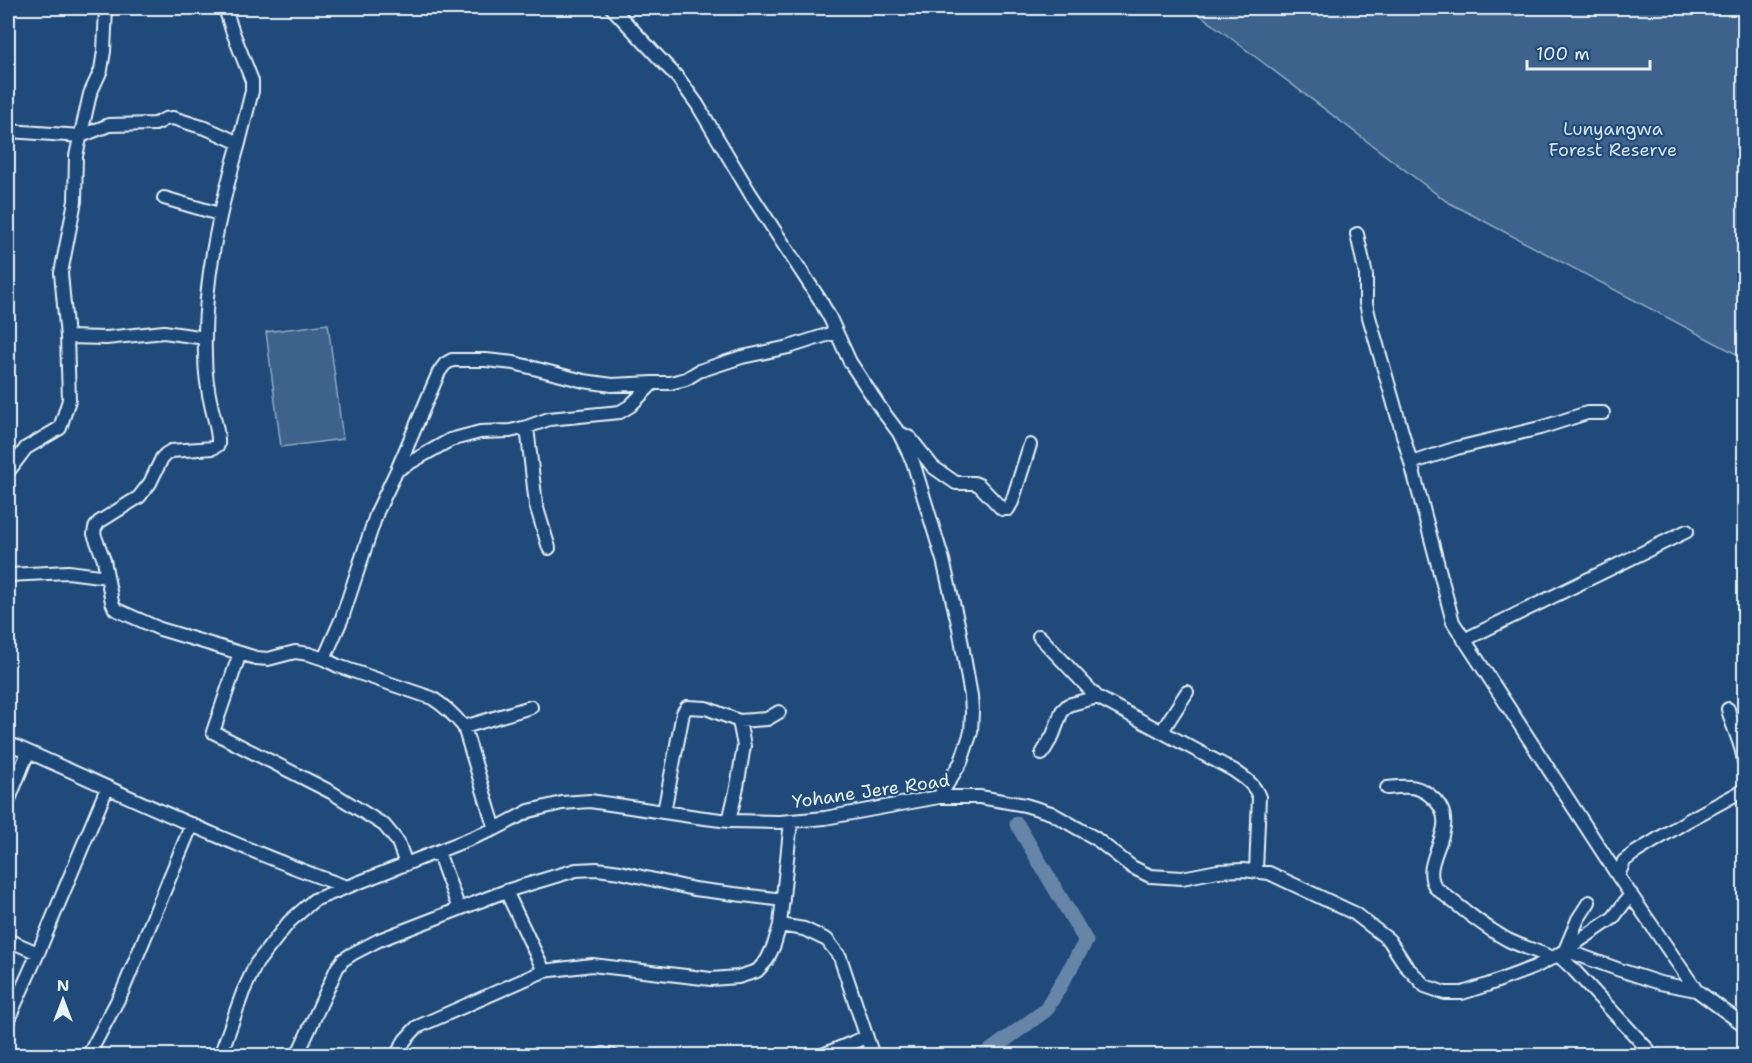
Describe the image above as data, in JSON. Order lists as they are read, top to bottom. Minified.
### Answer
{"streets":{"street":["Yohane Jere Road"]},"parks":["Lunyangwa Forest Reserve"],"scale_bar":"100 m","north":"top"}
